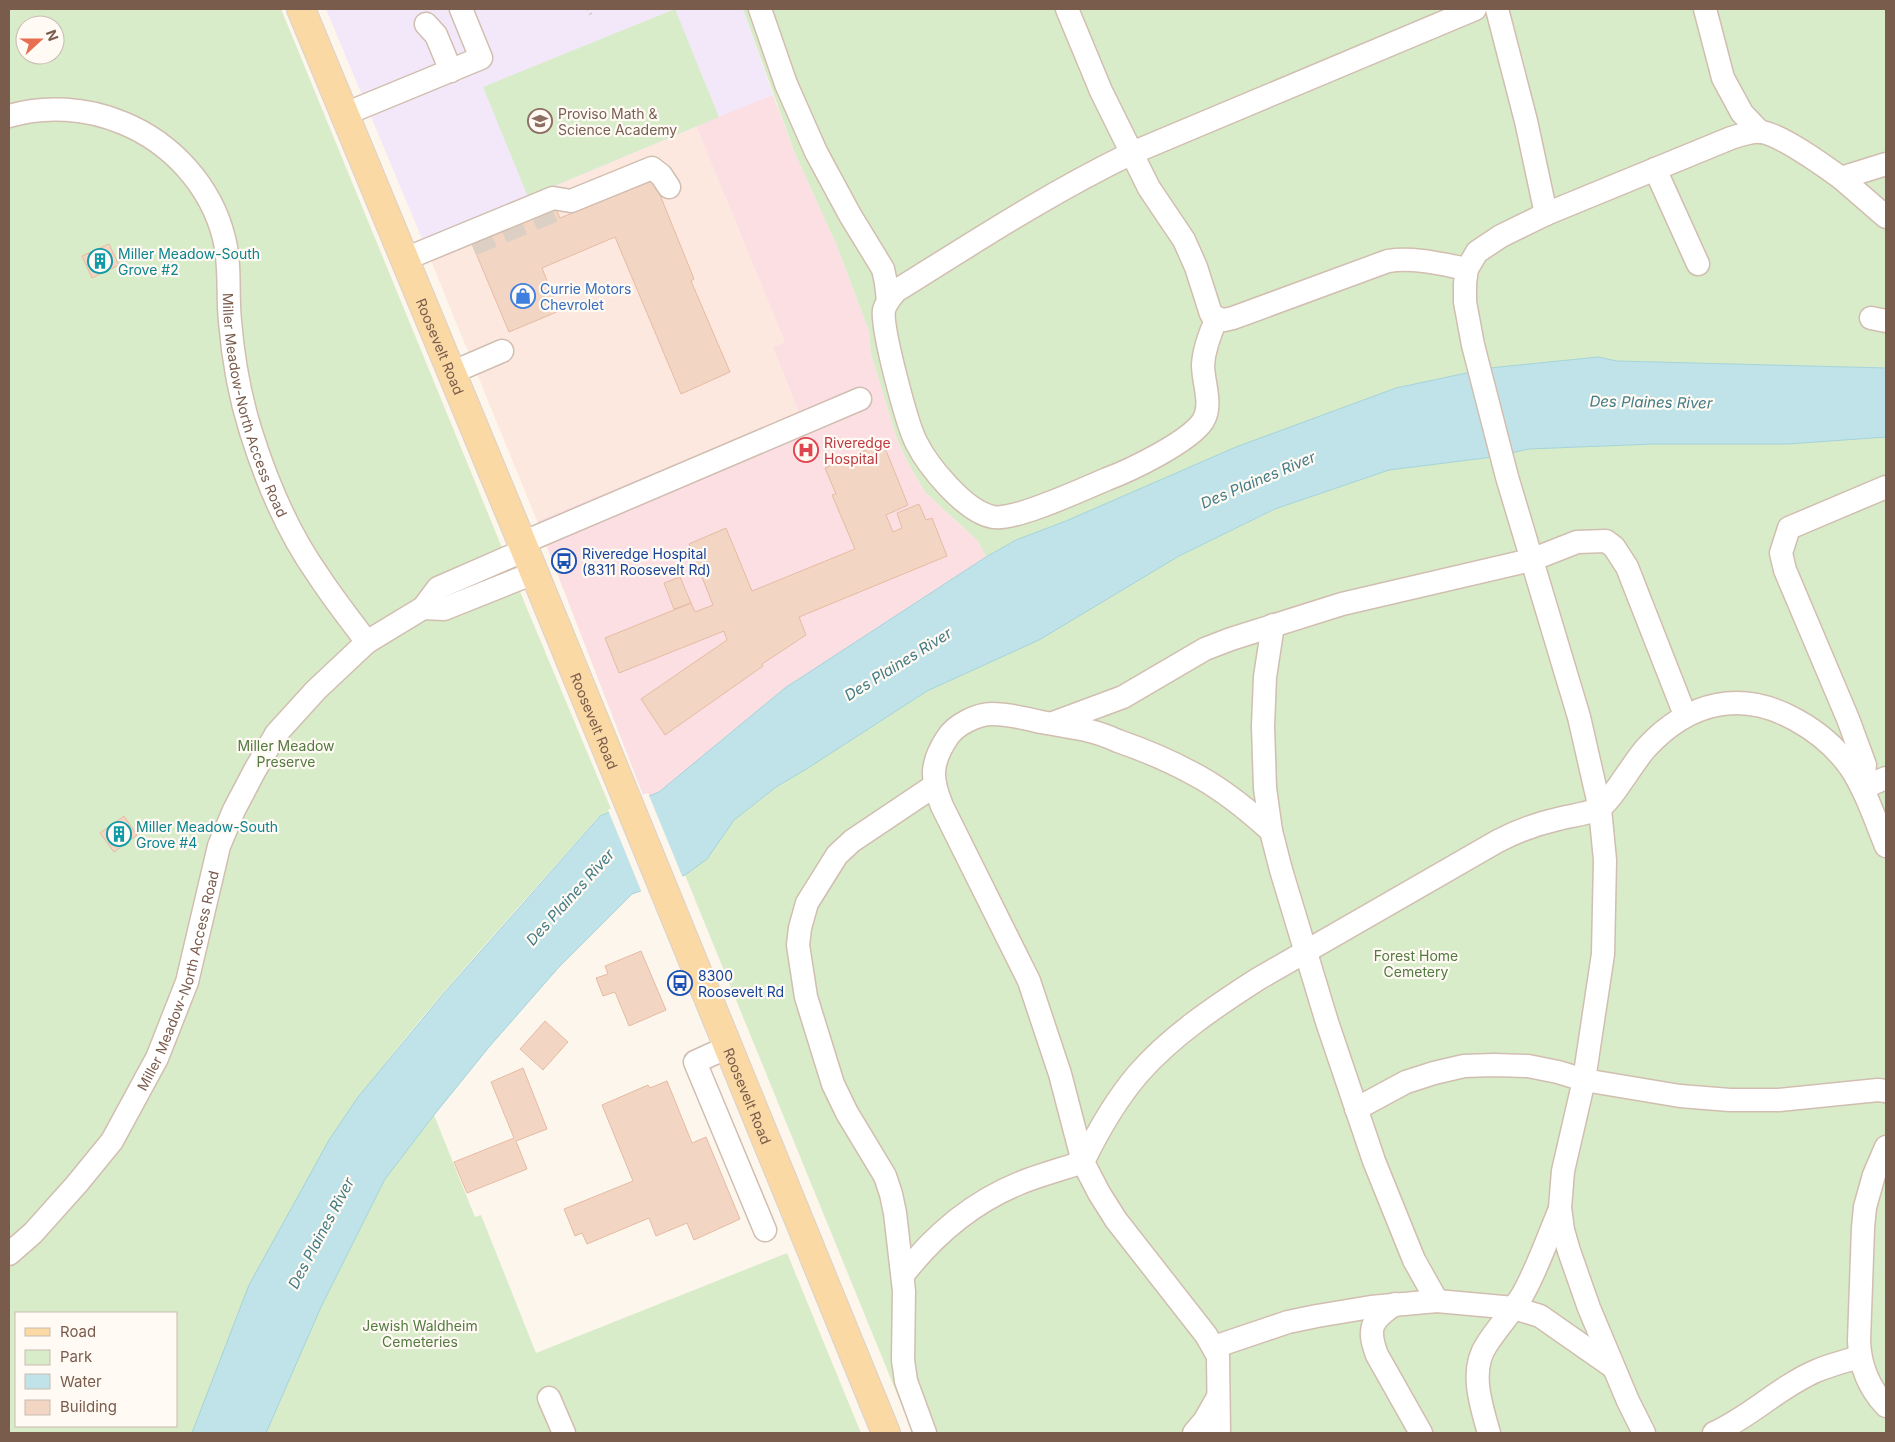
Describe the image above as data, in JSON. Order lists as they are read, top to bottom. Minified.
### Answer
{"streets":{"main road":["Roosevelt Road"],"lane":["Miller Meadow-North Access Road"]},"crossings":[["Roosevelt Road","Miller Meadow-North Access Road"]],"water":["Des Plaines River"],"parks":["Miller Meadow Preserve","Forest Home Cemetery","Jewish Waldheim Cemeteries"],"places":{"school or university":["Proviso Math & Science Academy"],"building":["Miller Meadow-South Grove #2","Miller Meadow-South Grove #4"],"shop":["Currie Motors Chevrolet"],"hospital":["Riveredge Hospital"],"bus stop":["Riveredge Hospital (8311 Roosevelt Rd)","8300 Roosevelt Rd"]},"legend":["Road","Park","Water","Building"],"north":"right"}
